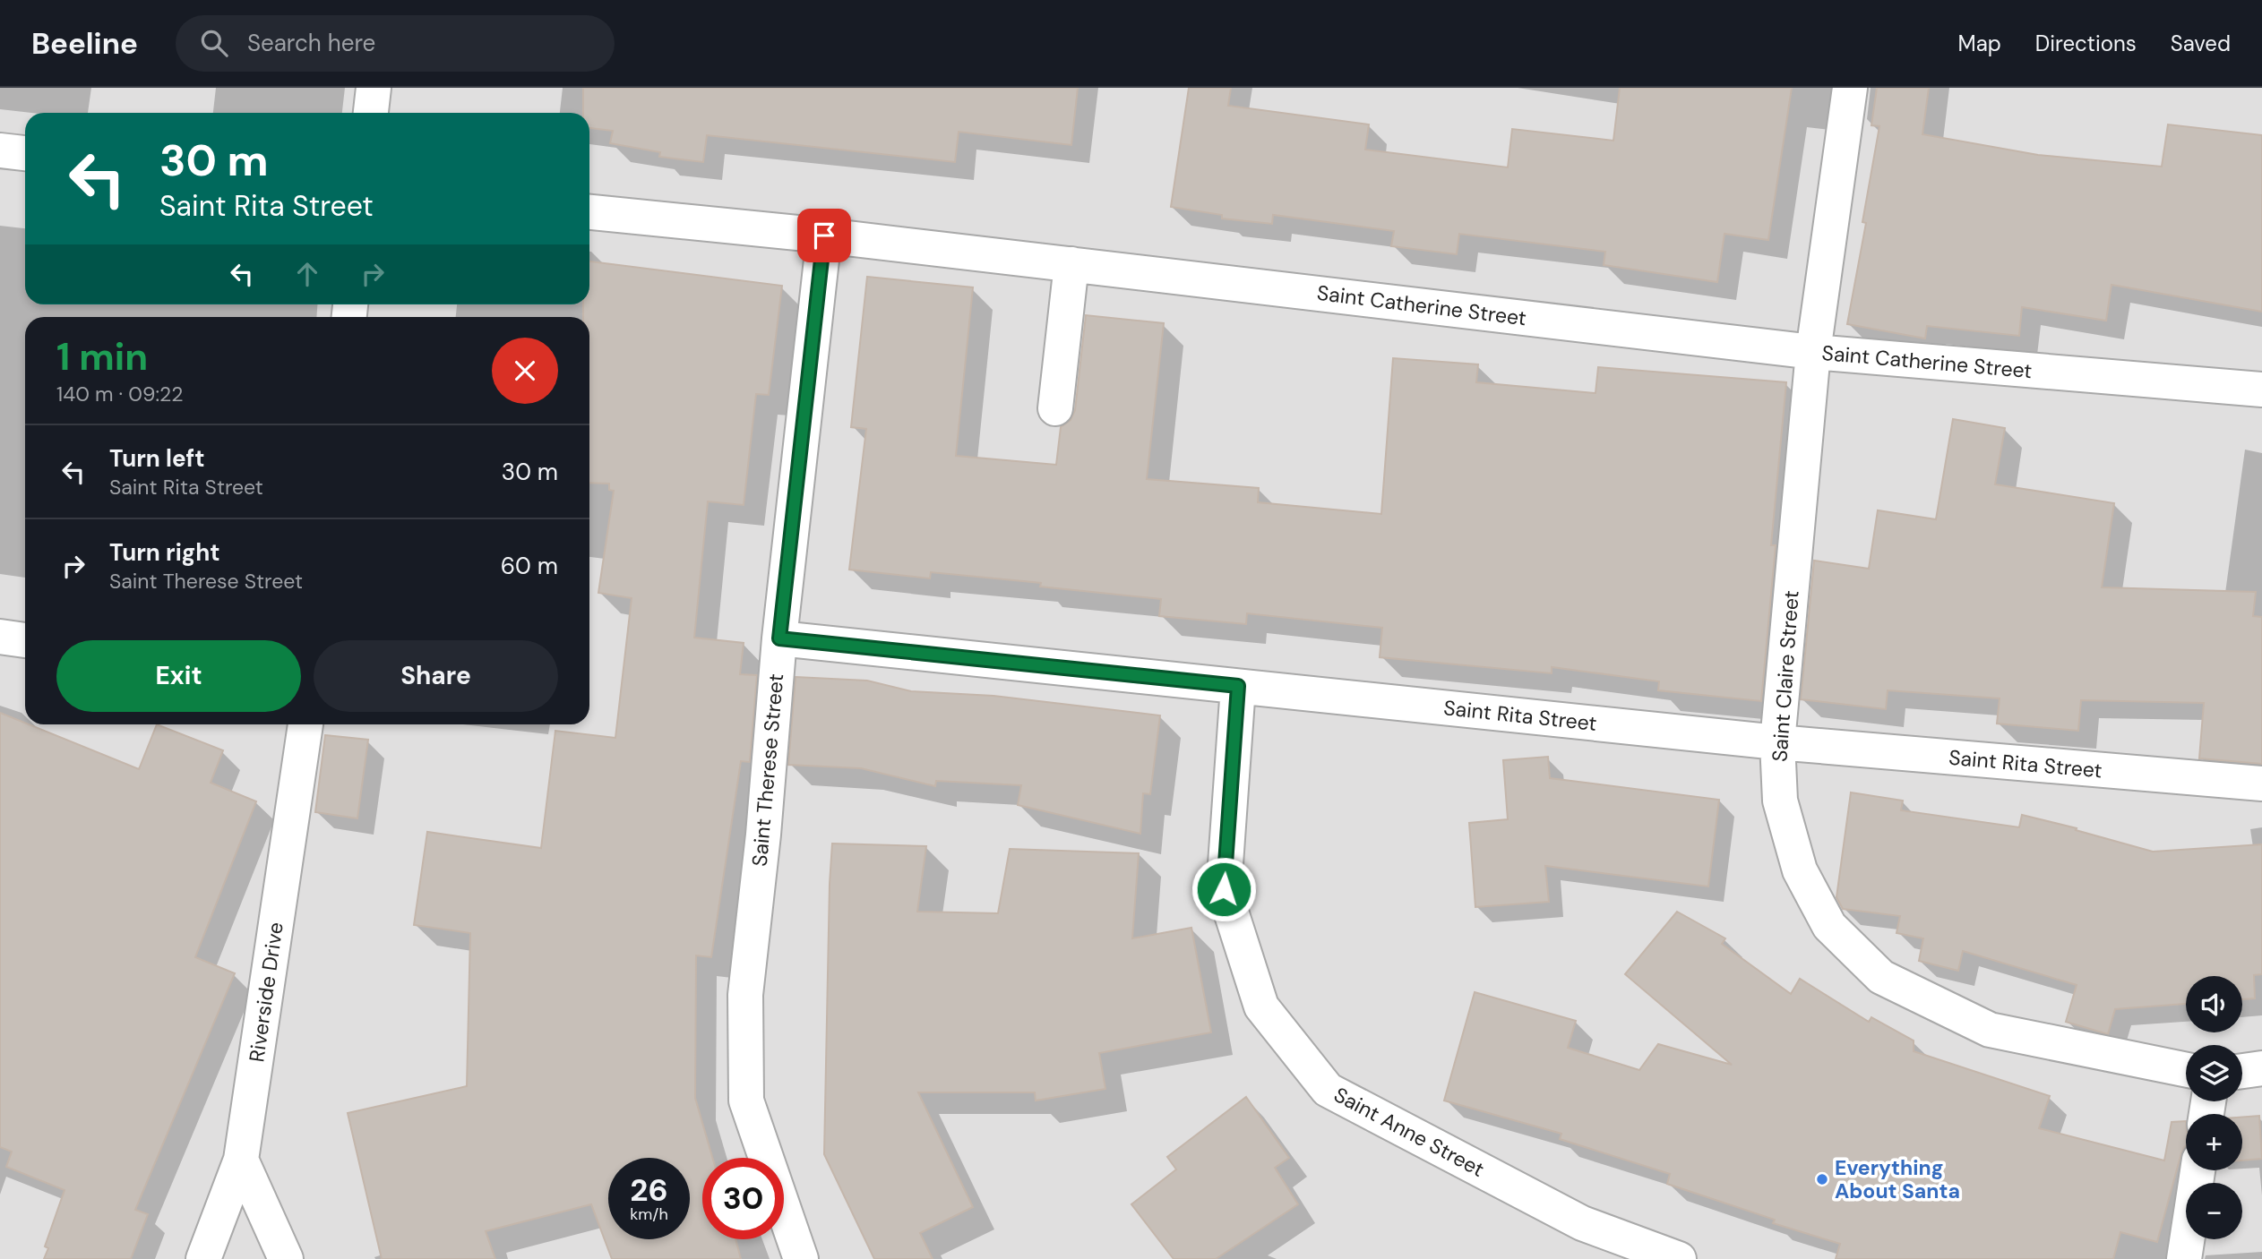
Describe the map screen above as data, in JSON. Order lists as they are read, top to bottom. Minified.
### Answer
{"streets":{"street":["Saint Catherine Street","Saint Claire Street","Saint Rita Street","Saint Therese Street","Riverside Drive","Saint Anne Street"]},"crossings":[["Saint Catherine Street","Saint Claire Street"],["Saint Catherine Street","Saint Therese Street"],["Saint Claire Street","Saint Rita Street"],["Saint Rita Street","Saint Therese Street"],["Saint Rita Street","Saint Anne Street"]],"places":["Everything About Santa"],"page":{"header":"Beeline","search":"Search here","nav":["Map","Directions","Saved"],"turn":["30 m","Saint Rita Street"],"heading":["1 min","140 m · 09:22"],"list":[{"name":"Turn left","note":"Saint Rita Street","value":"30 m"},{"name":"Turn right","note":"Saint Therese Street","value":"60 m"}],"buttons":["Exit","Share"],"map_buttons":["+","−"],"speed":"26 km/h","limit":"30"}}
